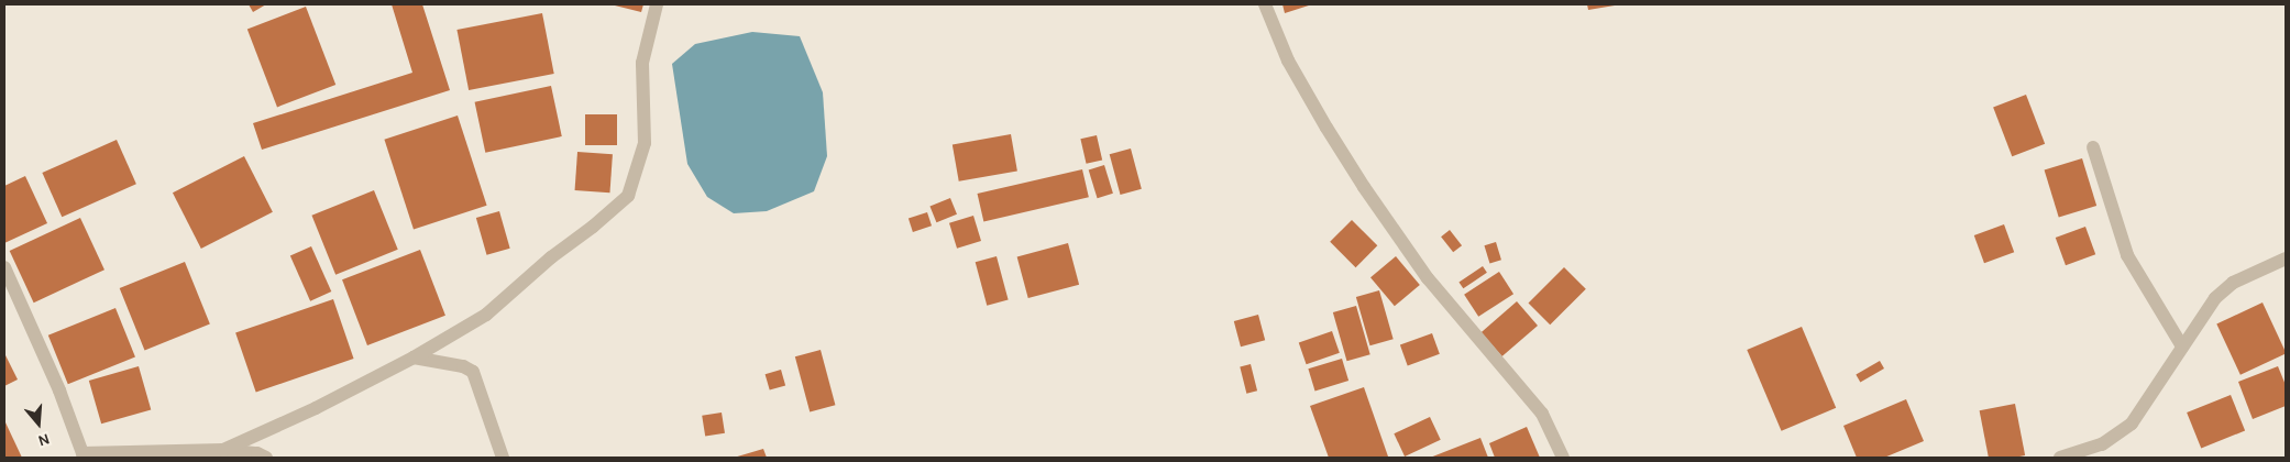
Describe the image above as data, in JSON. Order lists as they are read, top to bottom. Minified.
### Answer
{"north":"bottom"}
